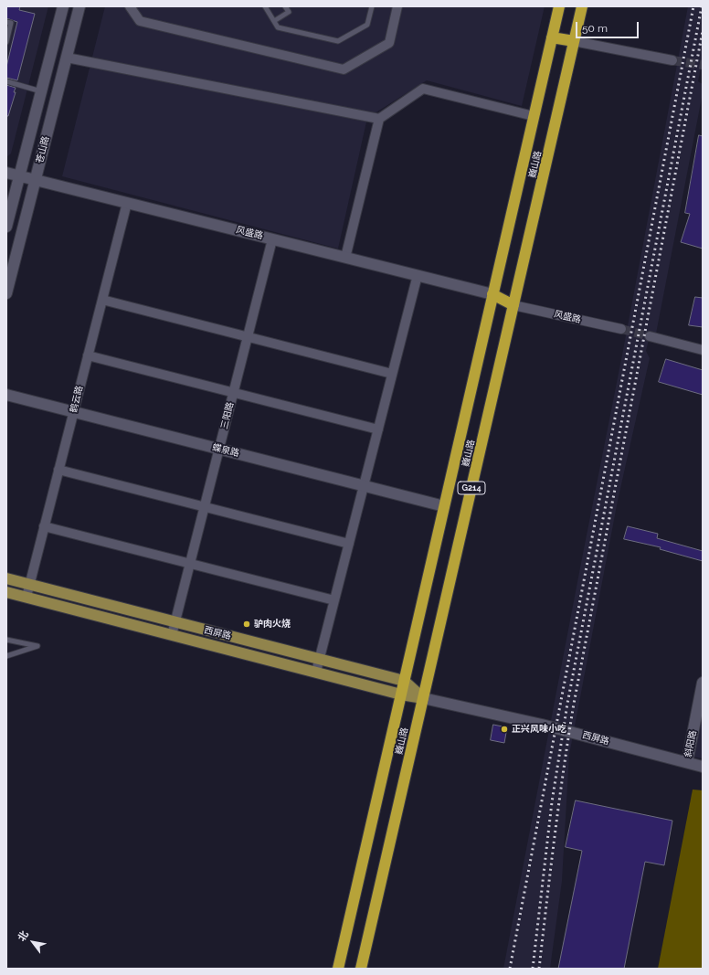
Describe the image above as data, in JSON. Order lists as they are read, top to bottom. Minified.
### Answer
{"streets":{"highway":["巍山路","G214"],"main road":["西屏路"],"street":["苍山路","风盛路","鹤云路","三阳路","蝶泉路","斜阳路"]},"crossings":[["苍山路","风盛路"],["巍山路","风盛路"],["巍山路","蝶泉路"],["巍山路","西屏路"],["风盛路","鹤云路"],["风盛路","三阳路"],["鹤云路","蝶泉路"],["鹤云路","西屏路"],["三阳路","蝶泉路"],["三阳路","西屏路"],["西屏路","斜阳路"]],"places":["驴肉火烧","正兴风味小吃"],"scale_bar":"50 m","north":"top left"}
